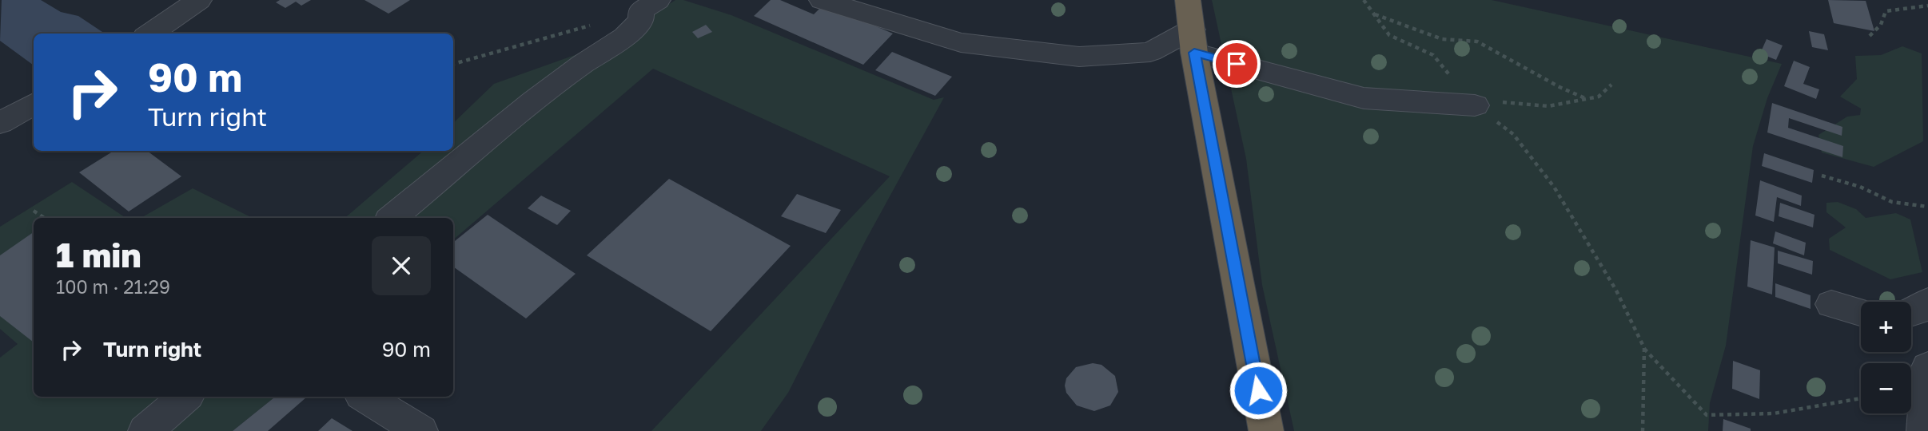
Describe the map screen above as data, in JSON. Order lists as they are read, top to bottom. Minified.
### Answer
{"page":{"turn":["90 m","Turn right"],"heading":["1 min","100 m · 21:29"],"map_buttons":["+","−"],"list":[{"name":"Turn right","value":"90 m"}]}}
